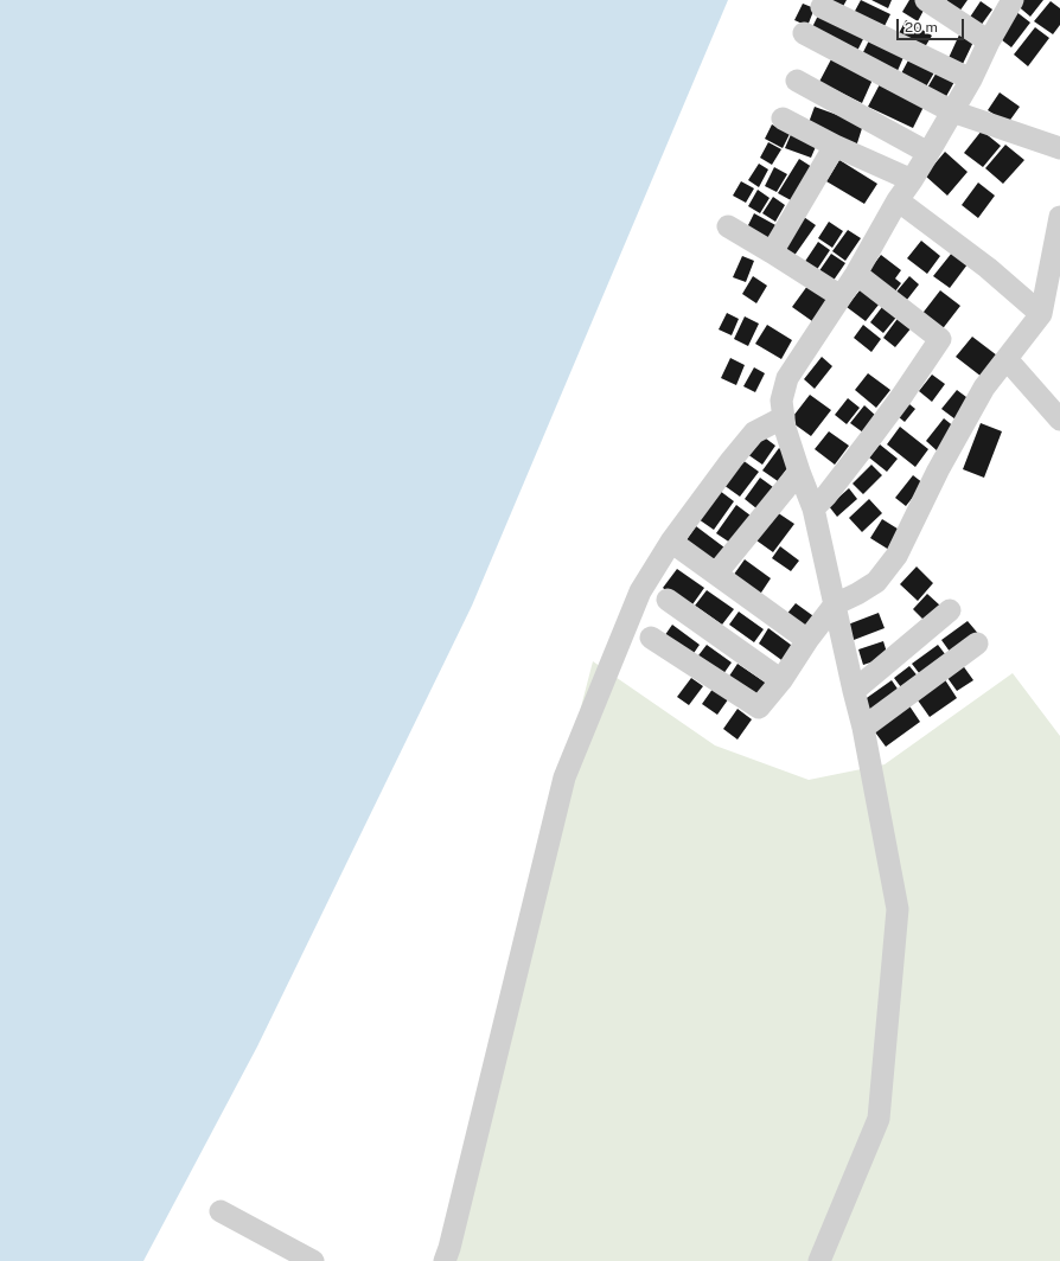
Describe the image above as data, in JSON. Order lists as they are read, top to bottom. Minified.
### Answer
{"scale_bar":"20 m"}
